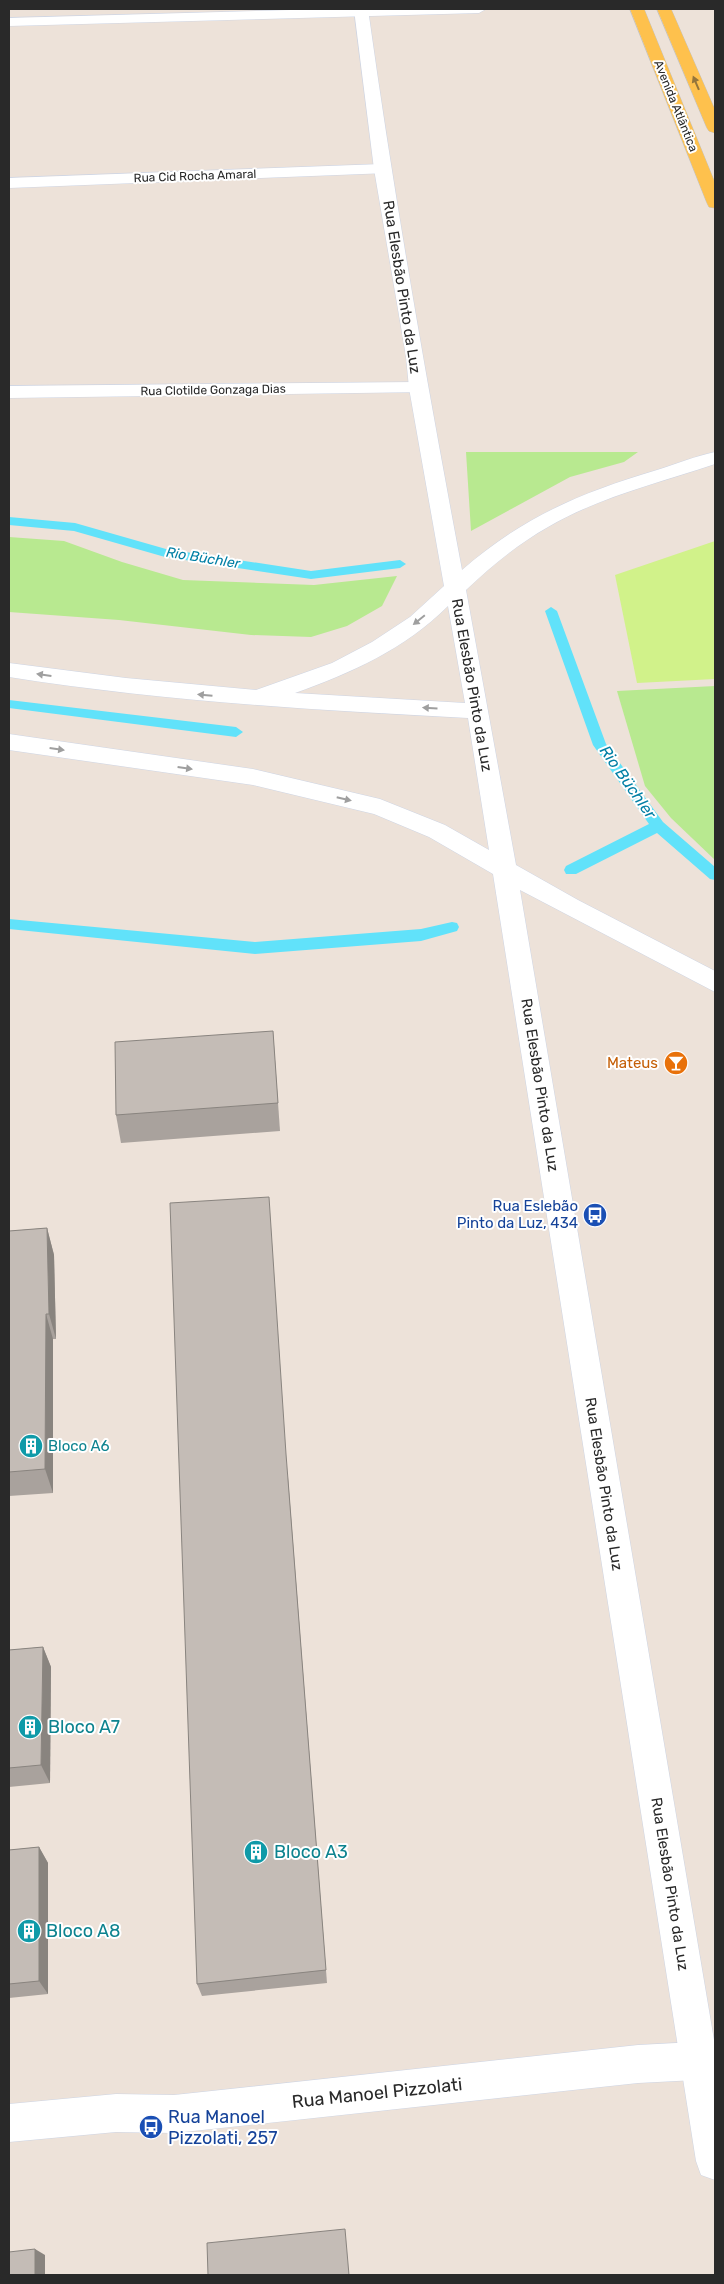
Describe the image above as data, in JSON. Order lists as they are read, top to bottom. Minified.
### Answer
{"streets":{"main road":["Avenida Atlântica"],"street":["Rua Cid Rocha Amaral","Rua Elesbão Pinto da Luz","Rua Clotilde Gonzaga Dias","Rua Manoel Pizzolati"]},"crossings":[["Rua Cid Rocha Amaral","Rua Elesbão Pinto da Luz"],["Rua Elesbão Pinto da Luz","Rua Clotilde Gonzaga Dias"],["Rua Elesbão Pinto da Luz","Rua Manoel Pizzolati"]],"water":["Rio Büchler"],"places":{"bar":["Mateus"],"bus stop":["Rua Eslebão Pinto da Luz, 434","Rua Manoel Pizzolati, 257"],"building":["Bloco A6","Bloco A7","Bloco A3","Bloco A8"]}}
